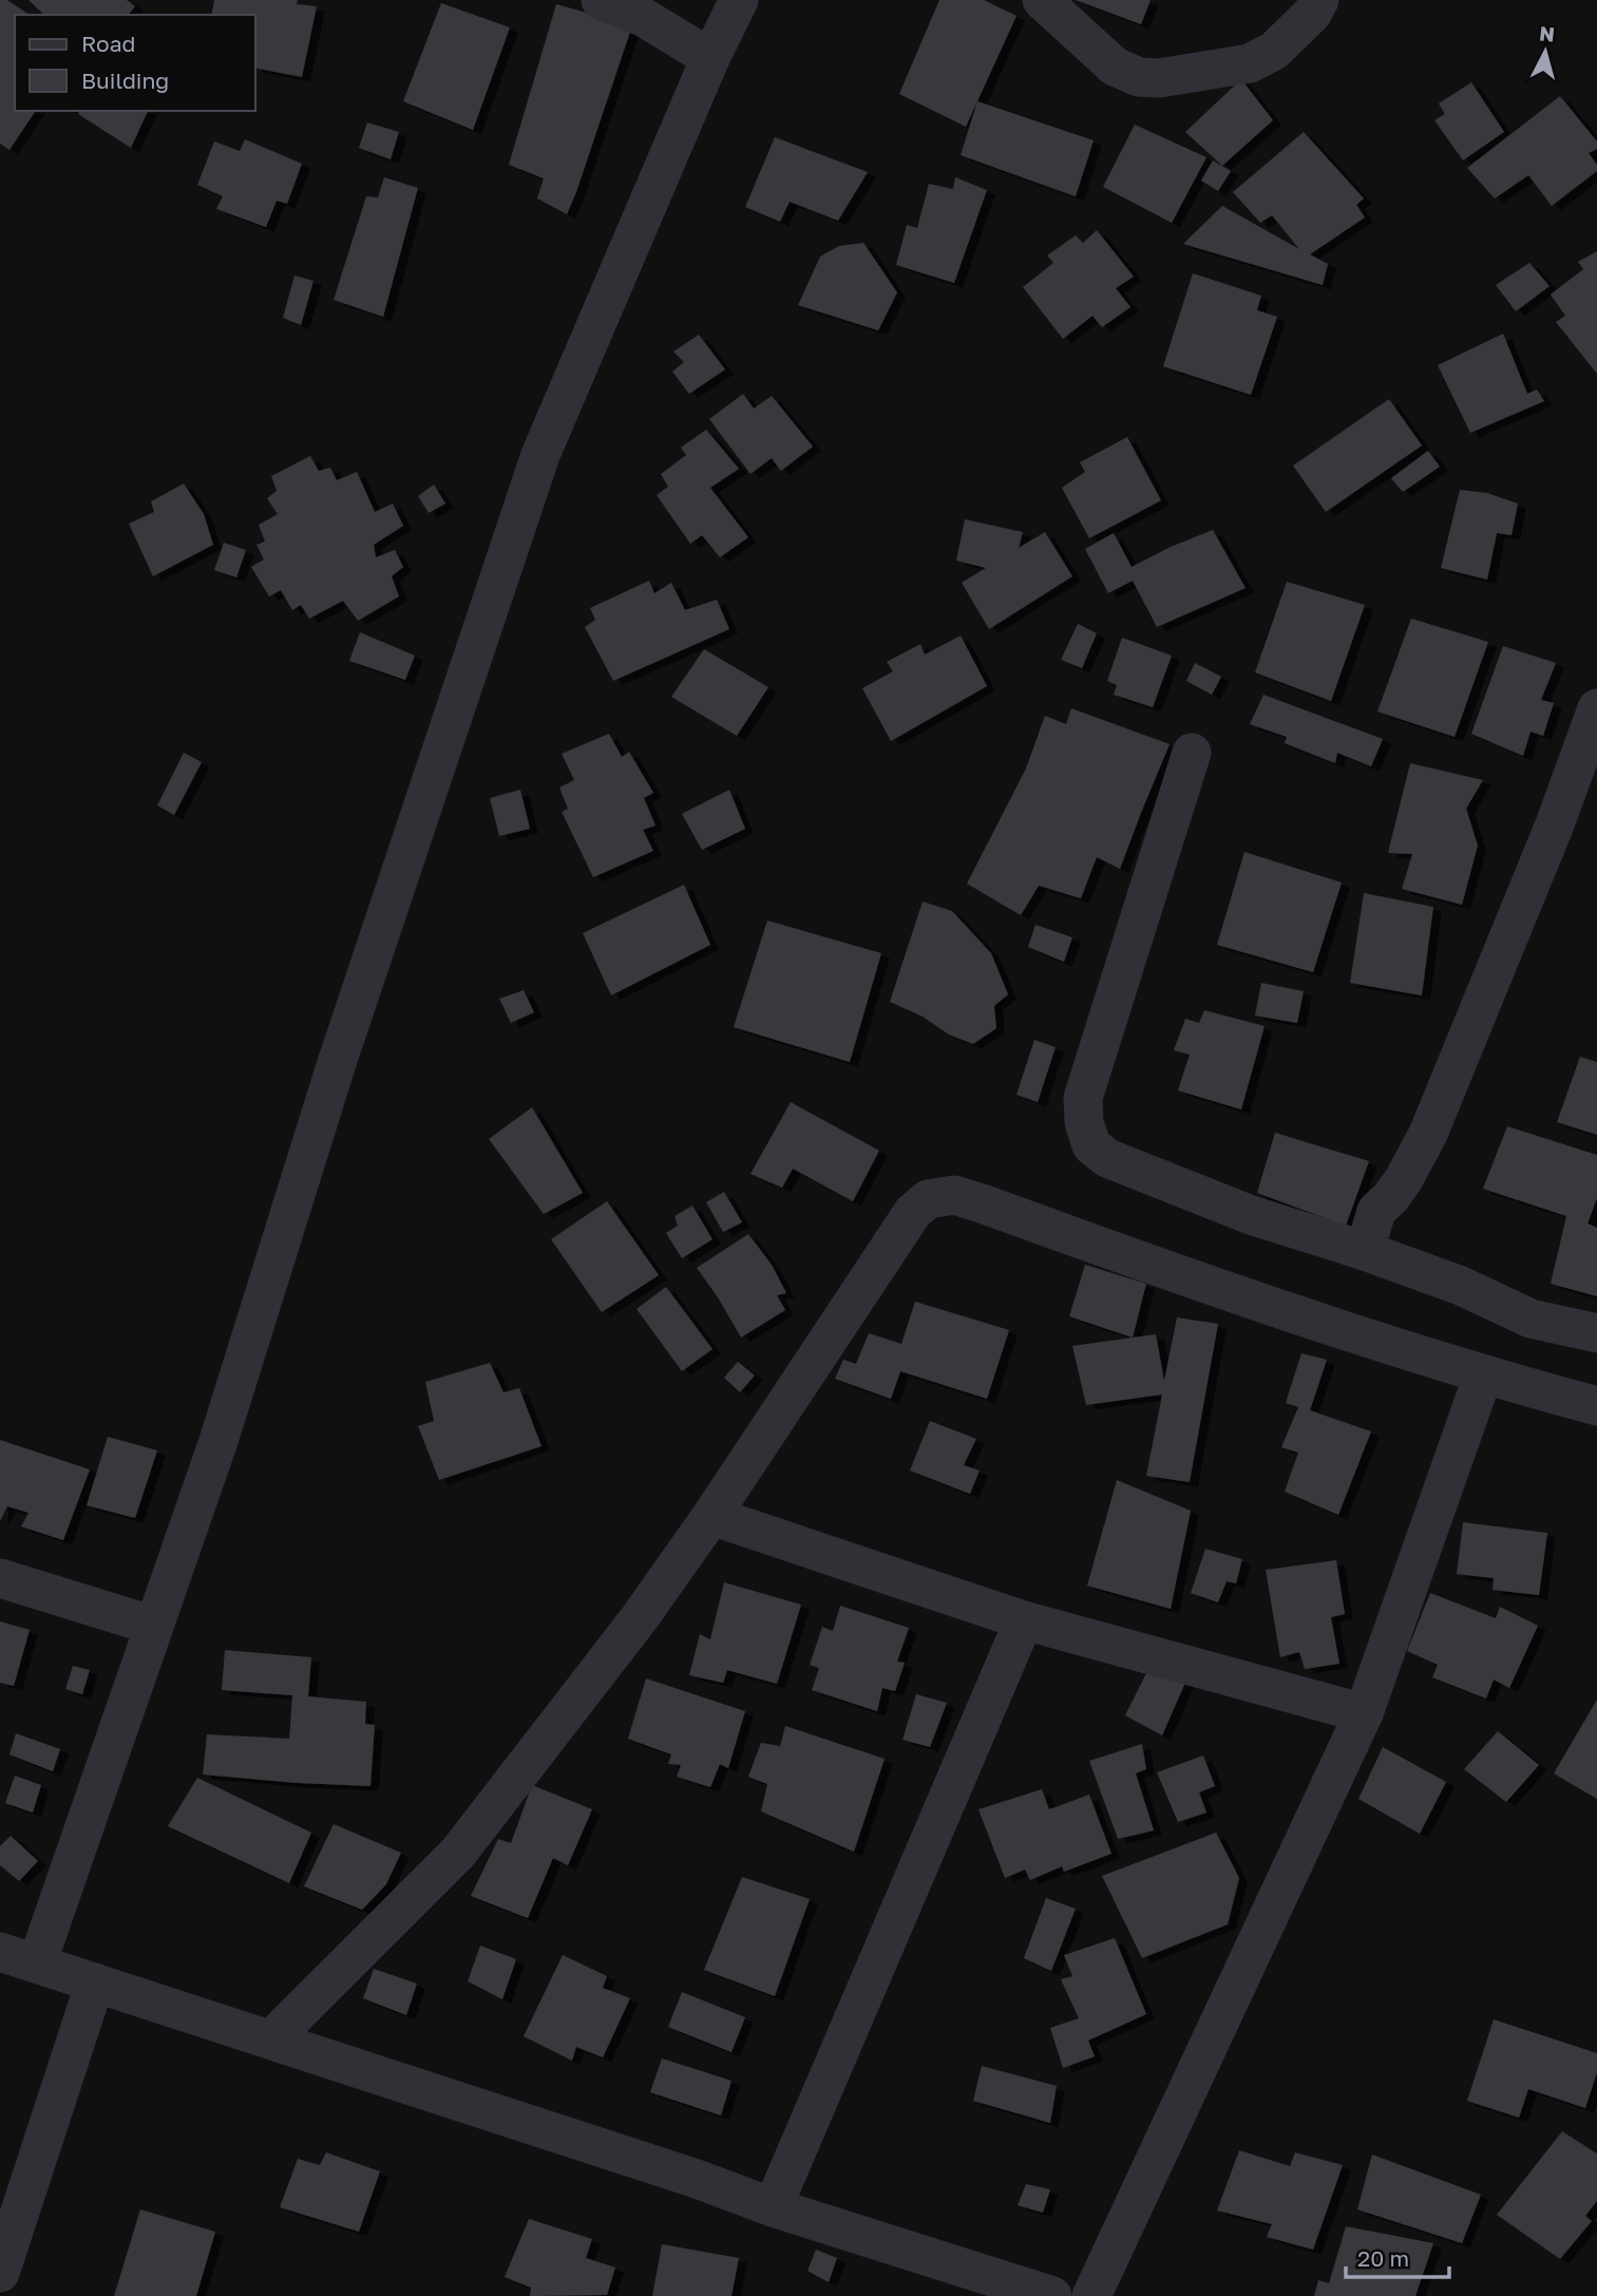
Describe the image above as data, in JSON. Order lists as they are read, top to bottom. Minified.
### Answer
{"legend":["Road","Building"],"scale_bar":"20 m","north":"top"}
